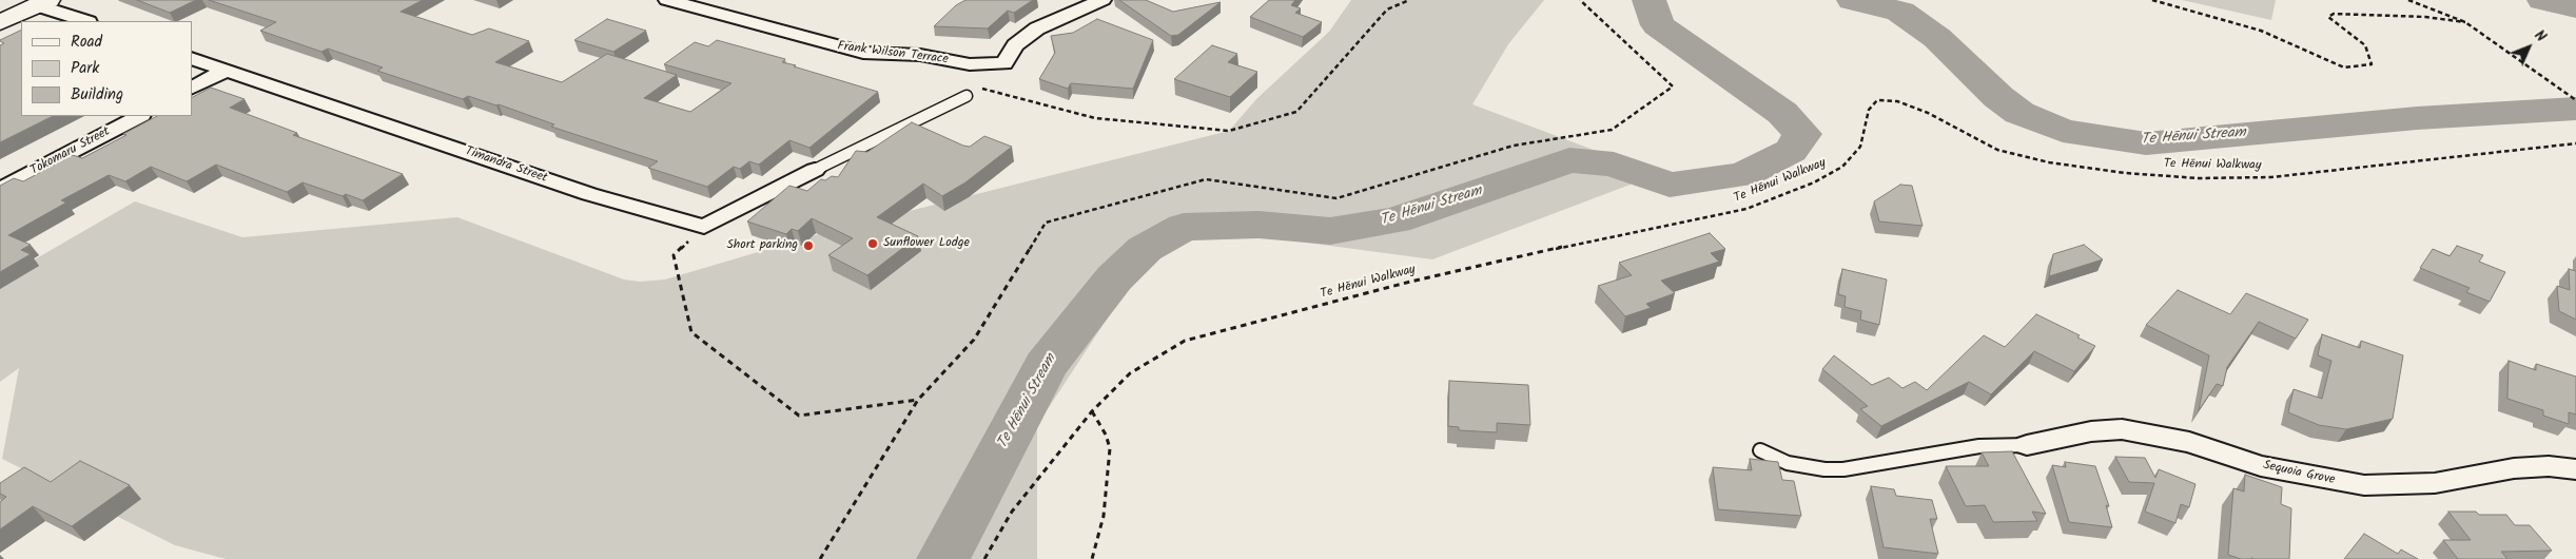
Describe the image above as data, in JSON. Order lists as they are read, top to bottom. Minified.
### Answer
{"streets":{"street":["Frank Wilson Terrace","Tokomaru Street","Timandra Street","Sequoia Grove"],"path":["Te Hēnui Walkway"]},"water":["Te Hēnui Stream"],"places":["Sunflower Lodge","Short parking"],"legend":["Road","Park","Building"],"north":"top right"}
